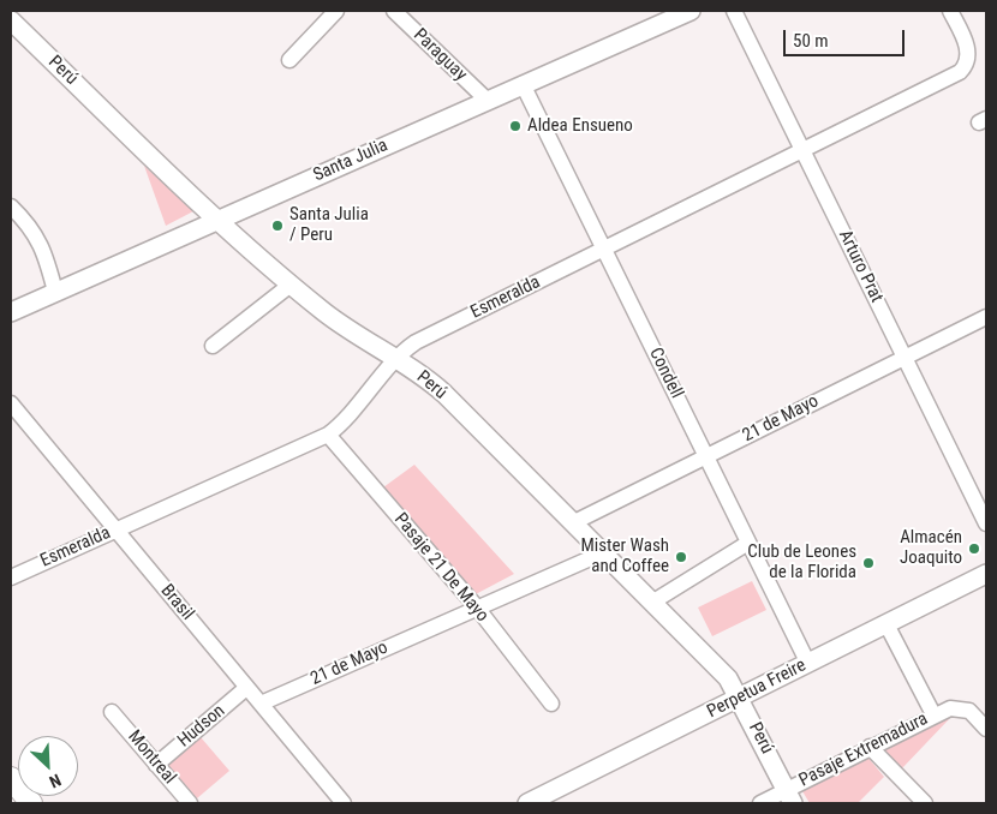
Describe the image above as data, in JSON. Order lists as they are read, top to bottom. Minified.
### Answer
{"streets":{"street":["Paraguay","Perú","Santa Julia","Arturo Prat","Esmeralda","Condell","21 de Mayo","Pasaje 21 De Mayo","Brasil","Perpetua Freire","Hudson","Pasaje Extremadura","Montreal"]},"crossings":[["Paraguay","Santa Julia"],["Perú","Santa Julia"],["Perú","Esmeralda"],["Perú","21 de Mayo"],["Perú","Perpetua Freire"],["Perú","Pasaje Extremadura"],["Santa Julia","Condell"],["Arturo Prat","Esmeralda"],["Arturo Prat","21 de Mayo"],["Esmeralda","Condell"],["Esmeralda","Pasaje 21 De Mayo"],["Esmeralda","Brasil"],["Condell","21 de Mayo"],["Condell","Perpetua Freire"],["21 de Mayo","Pasaje 21 De Mayo"],["21 de Mayo","Brasil"],["Brasil","Hudson"],["Hudson","Montreal"]],"places":["Aldea Ensueno","Santa Julia / Peru","Almacén Joaquito","Mister Wash and Coffee","Club de Leones de la Florida"],"scale_bar":"50 m","north":"bottom right"}
